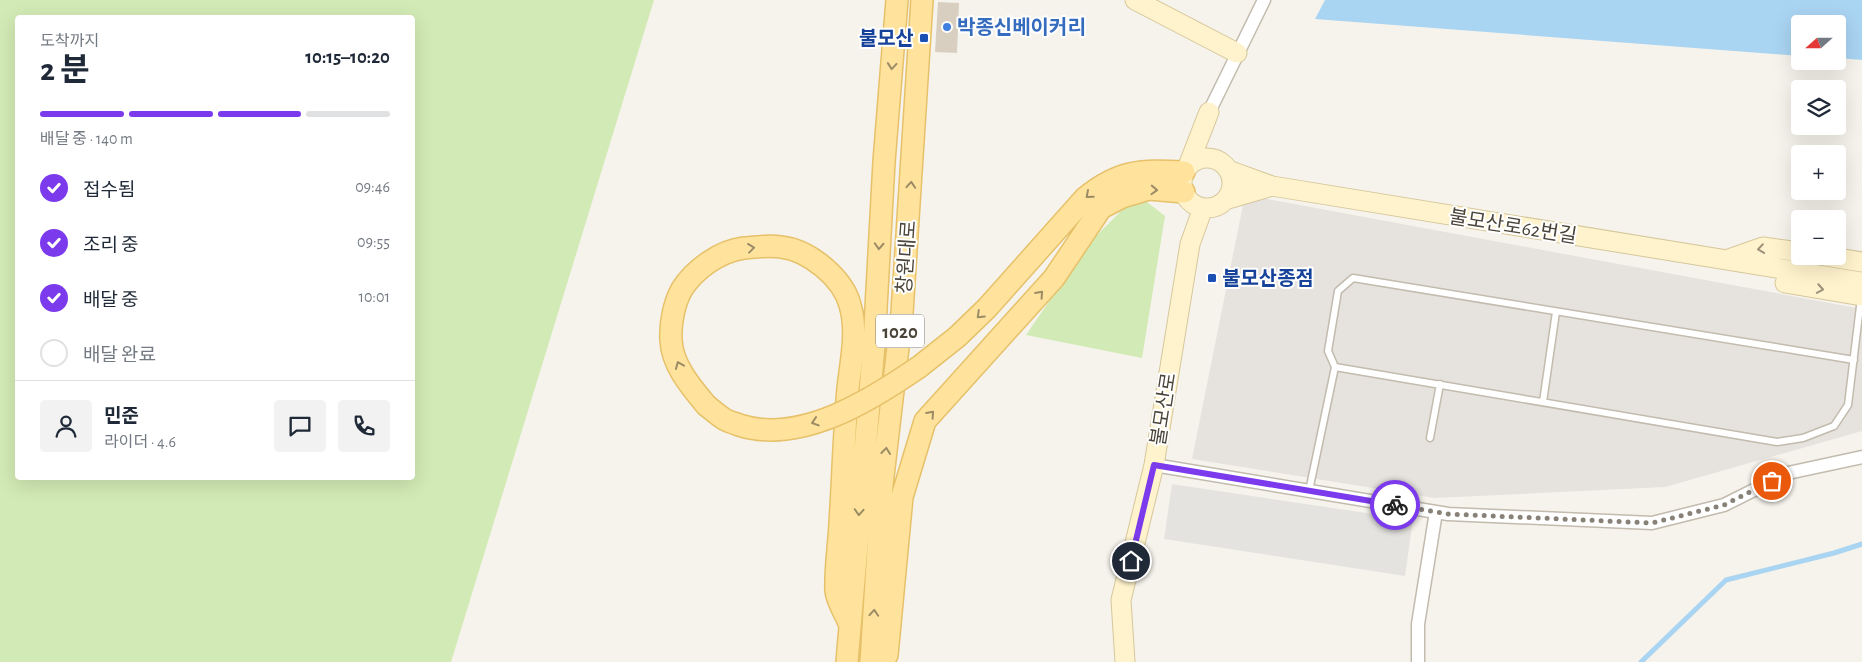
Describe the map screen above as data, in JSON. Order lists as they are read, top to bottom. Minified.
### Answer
{"streets":{"main road":["창원대로","1020"],"street":["불모산로62번길","불모산로"]},"places":{"other":["박종신베이커리"],"transit":["불모산","불모산종점"]},"north":"left","page":{"map_buttons":["+","−"],"heading":["2 분","도착까지","10:15–10:20"],"panel":["민준","라이더 · 4.6"],"bar":"배달 중 · 140 m","list":[["접수됨","09:46"],["조리 중","09:55"],["배달 중","10:01"],"배달 완료"]}}
